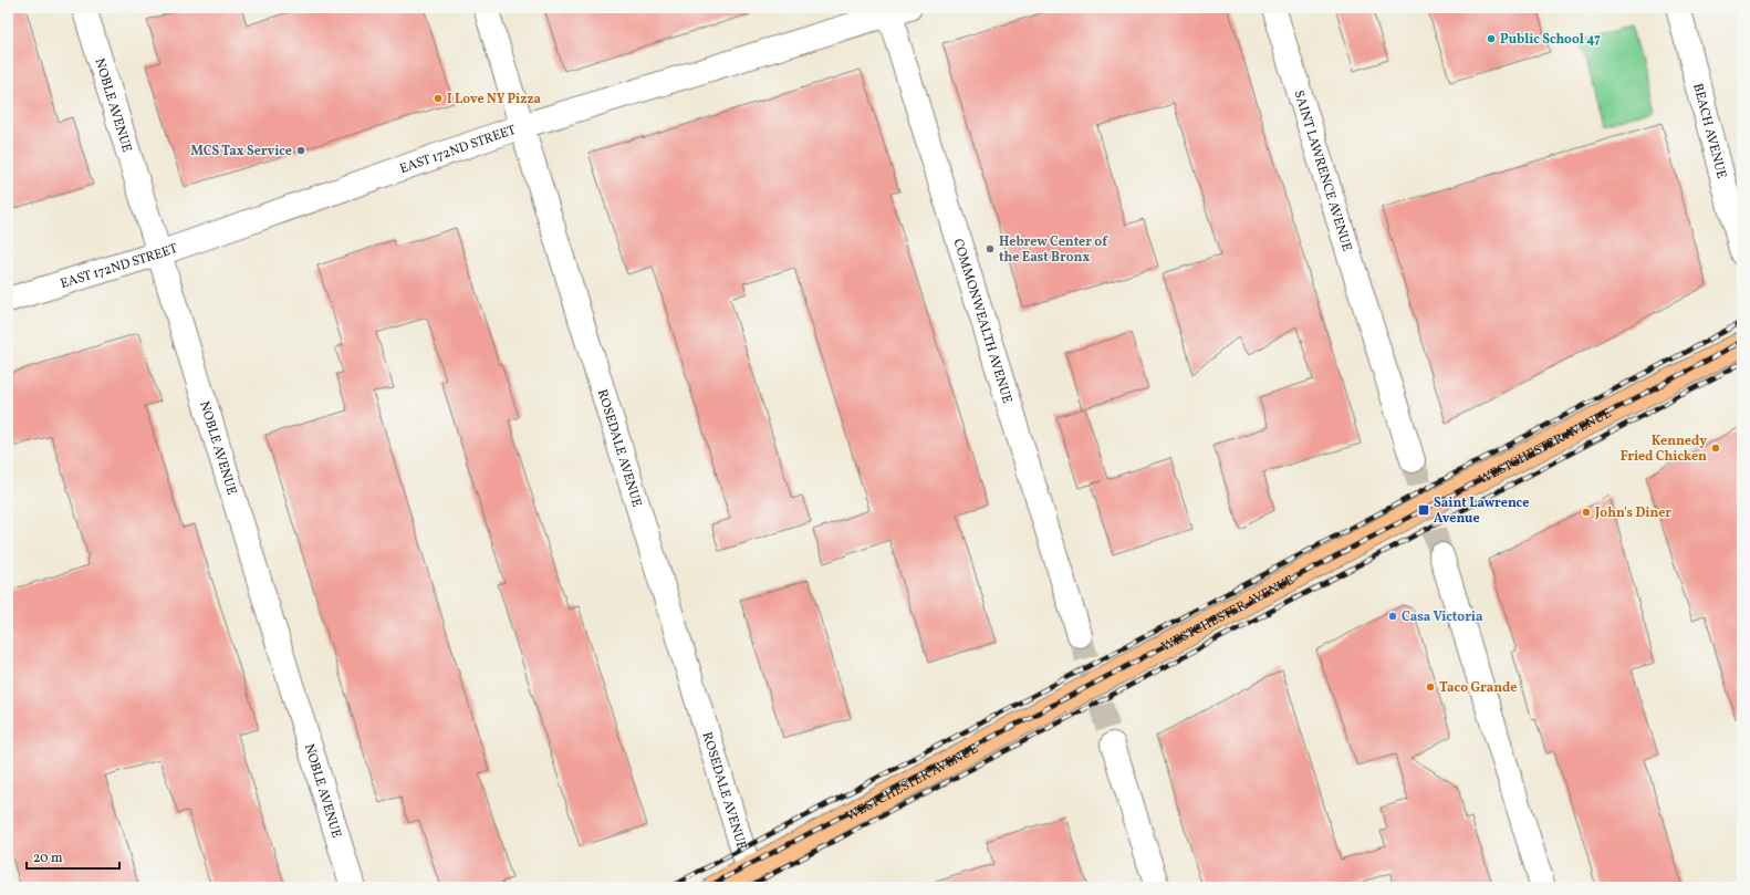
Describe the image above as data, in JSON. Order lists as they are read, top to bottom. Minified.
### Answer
{"streets":{"main road":["WESTCHESTER AVENUE"],"street":["NOBLE AVENUE","BEACH AVENUE","EAST 172ND STREET","SAINT LAWRENCE AVENUE","COMMONWEALTH AVENUE","ROSEDALE AVENUE"]},"crossings":[["NOBLE AVENUE","EAST 172ND STREET"],["EAST 172ND STREET","COMMONWEALTH AVENUE"],["EAST 172ND STREET","ROSEDALE AVENUE"],["WESTCHESTER AVENUE","ROSEDALE AVENUE"]],"places":{"other":["Public School 47","I Love NY Pizza","MCS Tax Service","Hebrew Center of the East Bronx","Kennedy Fried Chicken","John's Diner","Casa Victoria","Taco Grande"],"transit":["Saint Lawrence Avenue"]},"scale_bar":"20 m"}
